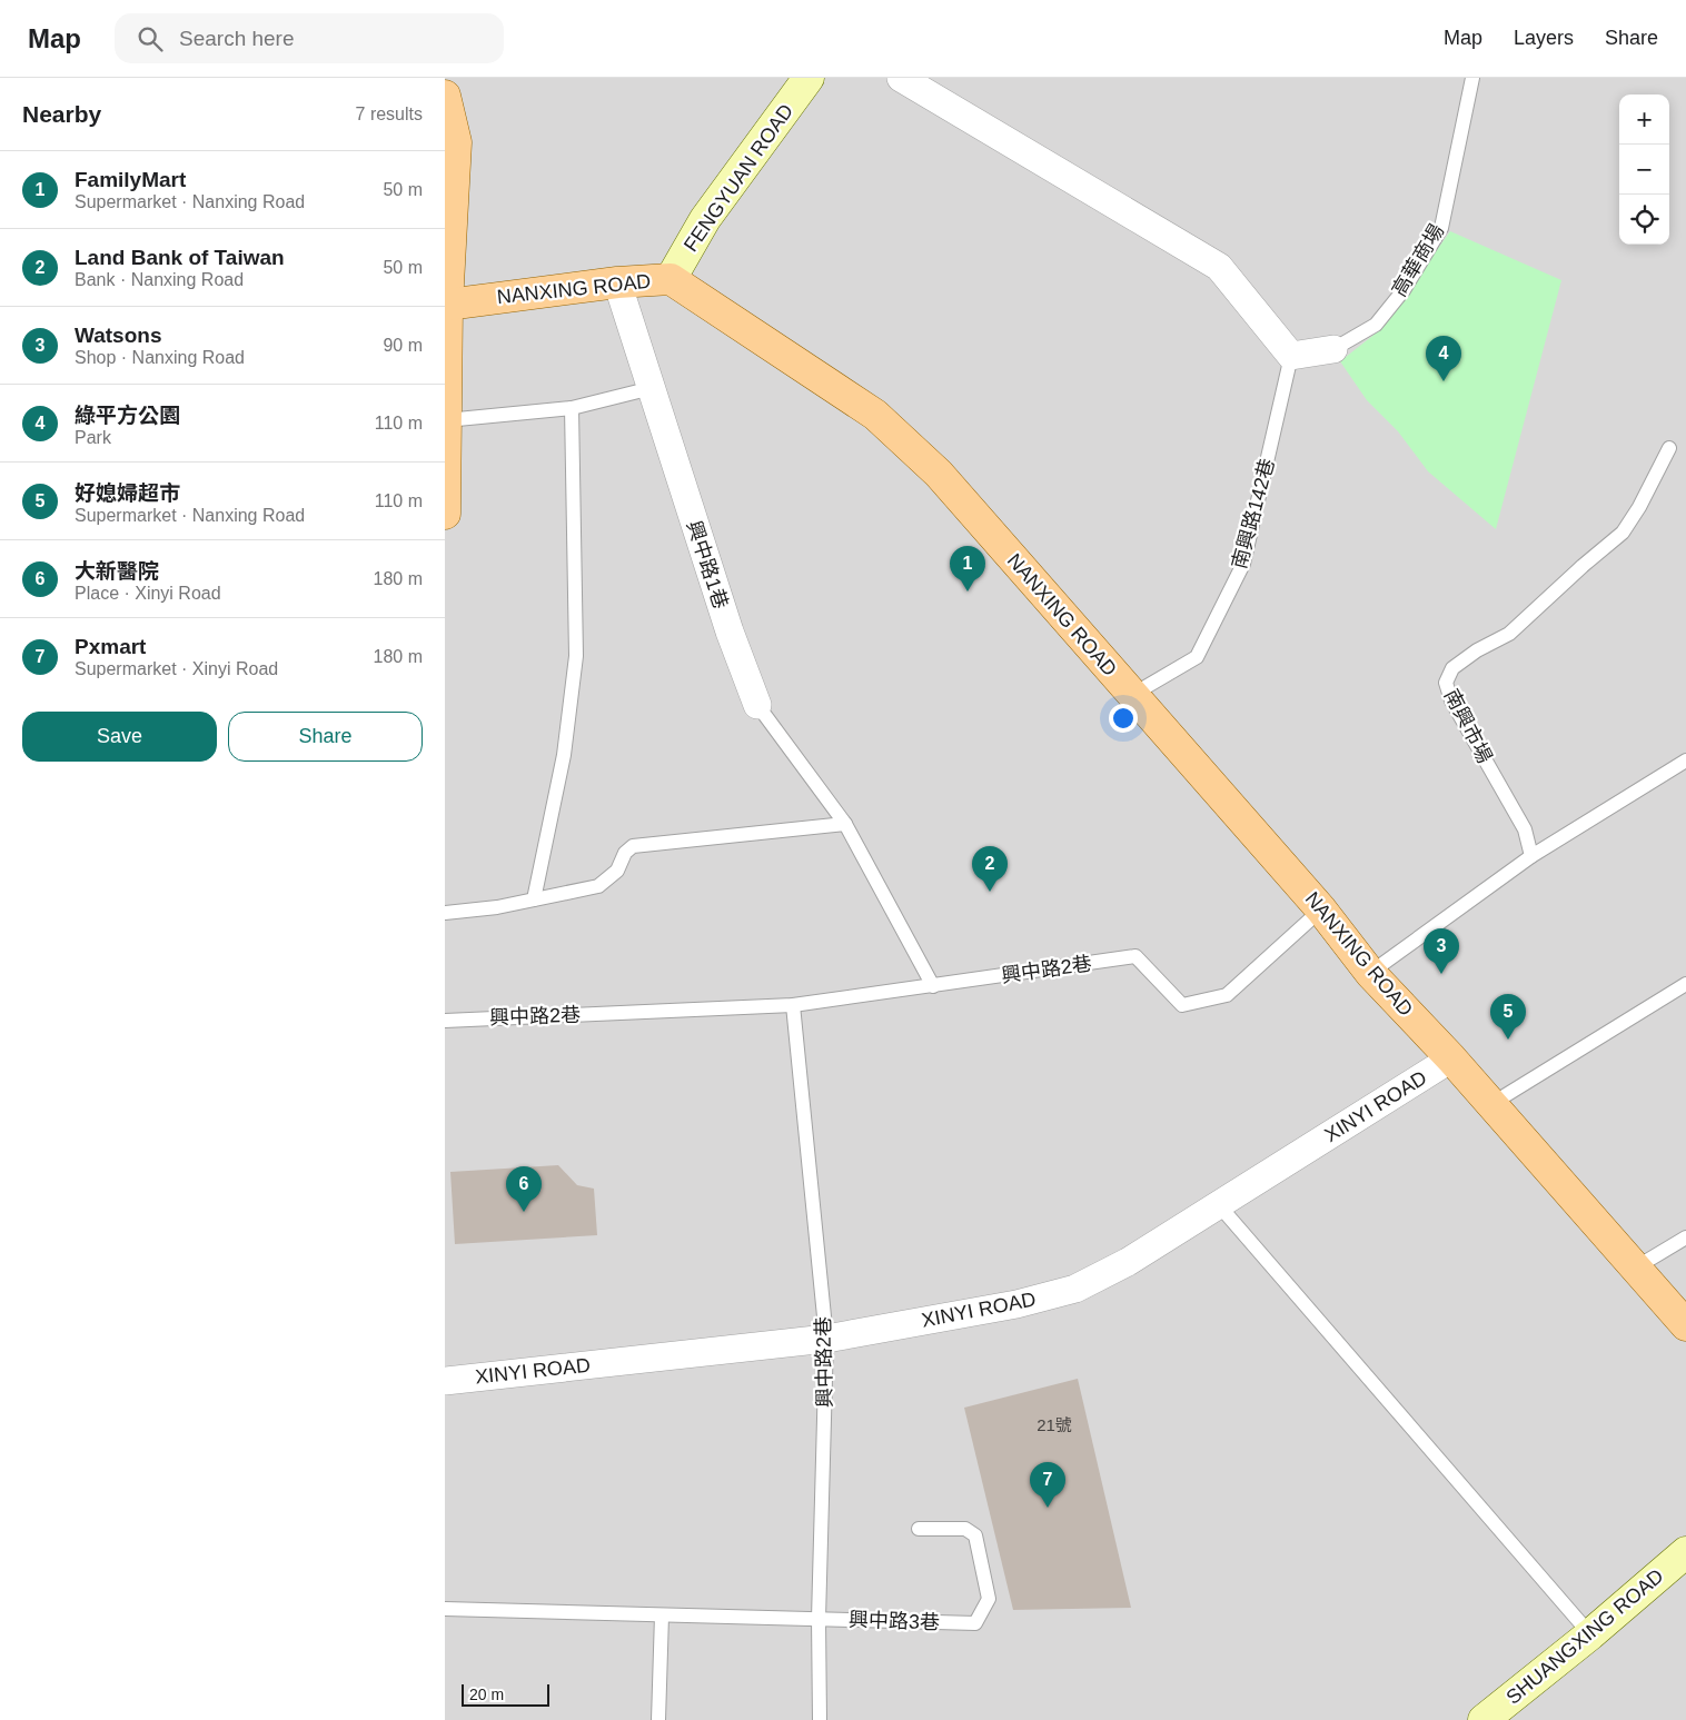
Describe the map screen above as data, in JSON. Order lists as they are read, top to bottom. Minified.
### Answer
{"streets":{"main road":["FENGYUAN ROAD","NANXING ROAD","SHUANGXING ROAD"],"street":["興中路1巷","XINYI ROAD"],"lane":["高華商場","南興路142巷","南興市場","興中路2巷","興中路3巷"]},"crossings":[["FENGYUAN ROAD","NANXING ROAD"],["NANXING ROAD","南興路142巷"],["NANXING ROAD","興中路1巷"],["NANXING ROAD","興中路2巷"],["NANXING ROAD","XINYI ROAD"],["興中路1巷","興中路2巷"],["興中路2巷","XINYI ROAD"],["興中路2巷","興中路3巷"]],"house_numbers":["21號"],"scale_bar":"20 m","page":{"header":"Map","search":"Search here","nav":["Map","Layers","Share"],"heading":["Nearby","7 results"],"map_buttons":["+","−"],"list":[{"mark":"1","name":"FamilyMart","note":"Supermarket · Nanxing Road","value":"50 m"},{"mark":"2","name":"Land Bank of Taiwan","note":"Bank · Nanxing Road","value":"50 m"},{"mark":"3","name":"Watsons","note":"Shop · Nanxing Road","value":"90 m"},{"mark":"4","name":"綠平方公園","note":"Park","value":"110 m"},{"mark":"5","name":"好媳婦超市","note":"Supermarket · Nanxing Road","value":"110 m"},{"mark":"6","name":"大新醫院","note":"Place · Xinyi Road","value":"180 m"},{"mark":"7","name":"Pxmart","note":"Supermarket · Xinyi Road","value":"180 m"}],"pins":["4","1","2","3","5","6","7"],"buttons":["Save","Share"],"scale":"20 m"}}
